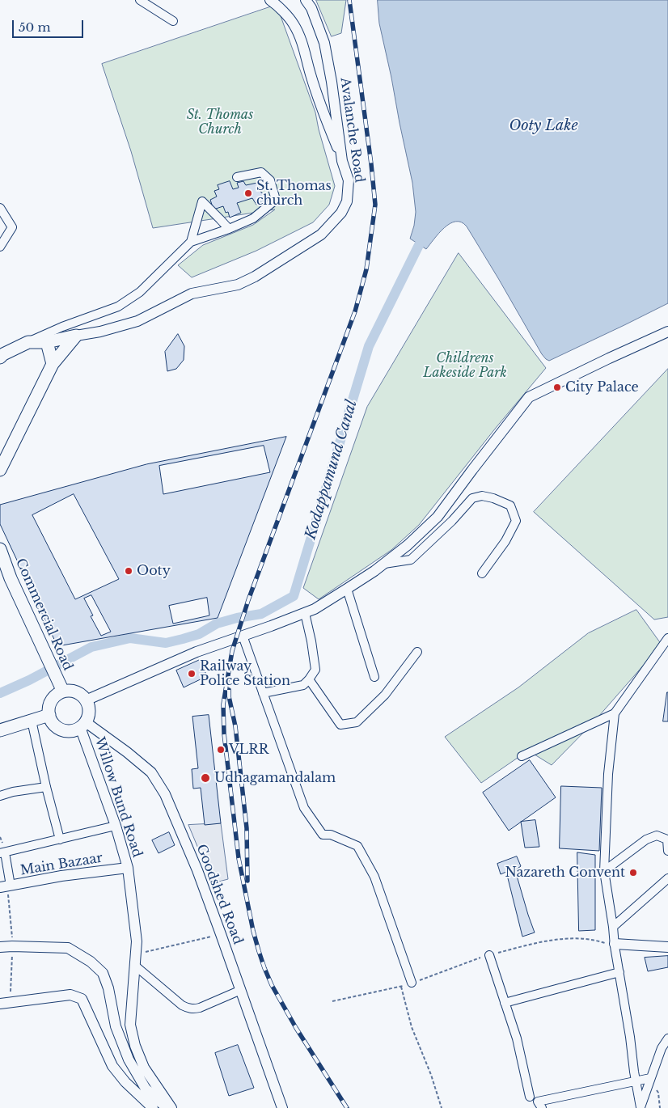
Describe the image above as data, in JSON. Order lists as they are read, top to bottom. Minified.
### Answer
{"streets":{"main road":["Commercial Road"],"street":["Avalanche Road","Willow Bund Road","Main Bazaar","Goodshed Road"]},"crossings":[["Commercial Road","Willow Bund Road"],["Commercial Road","Goodshed Road"],["Willow Bund Road","Main Bazaar"],["Willow Bund Road","Goodshed Road"]],"water":["Ooty Lake","Kodappamund Canal"],"parks":["St. Thomas Church","Childrens Lakeside Park"],"places":["St. Thomas church","City Palace","Ooty","Railway Police Station","VLRR","Udhagamandalam","Nazareth Convent"],"scale_bar":"50 m"}
